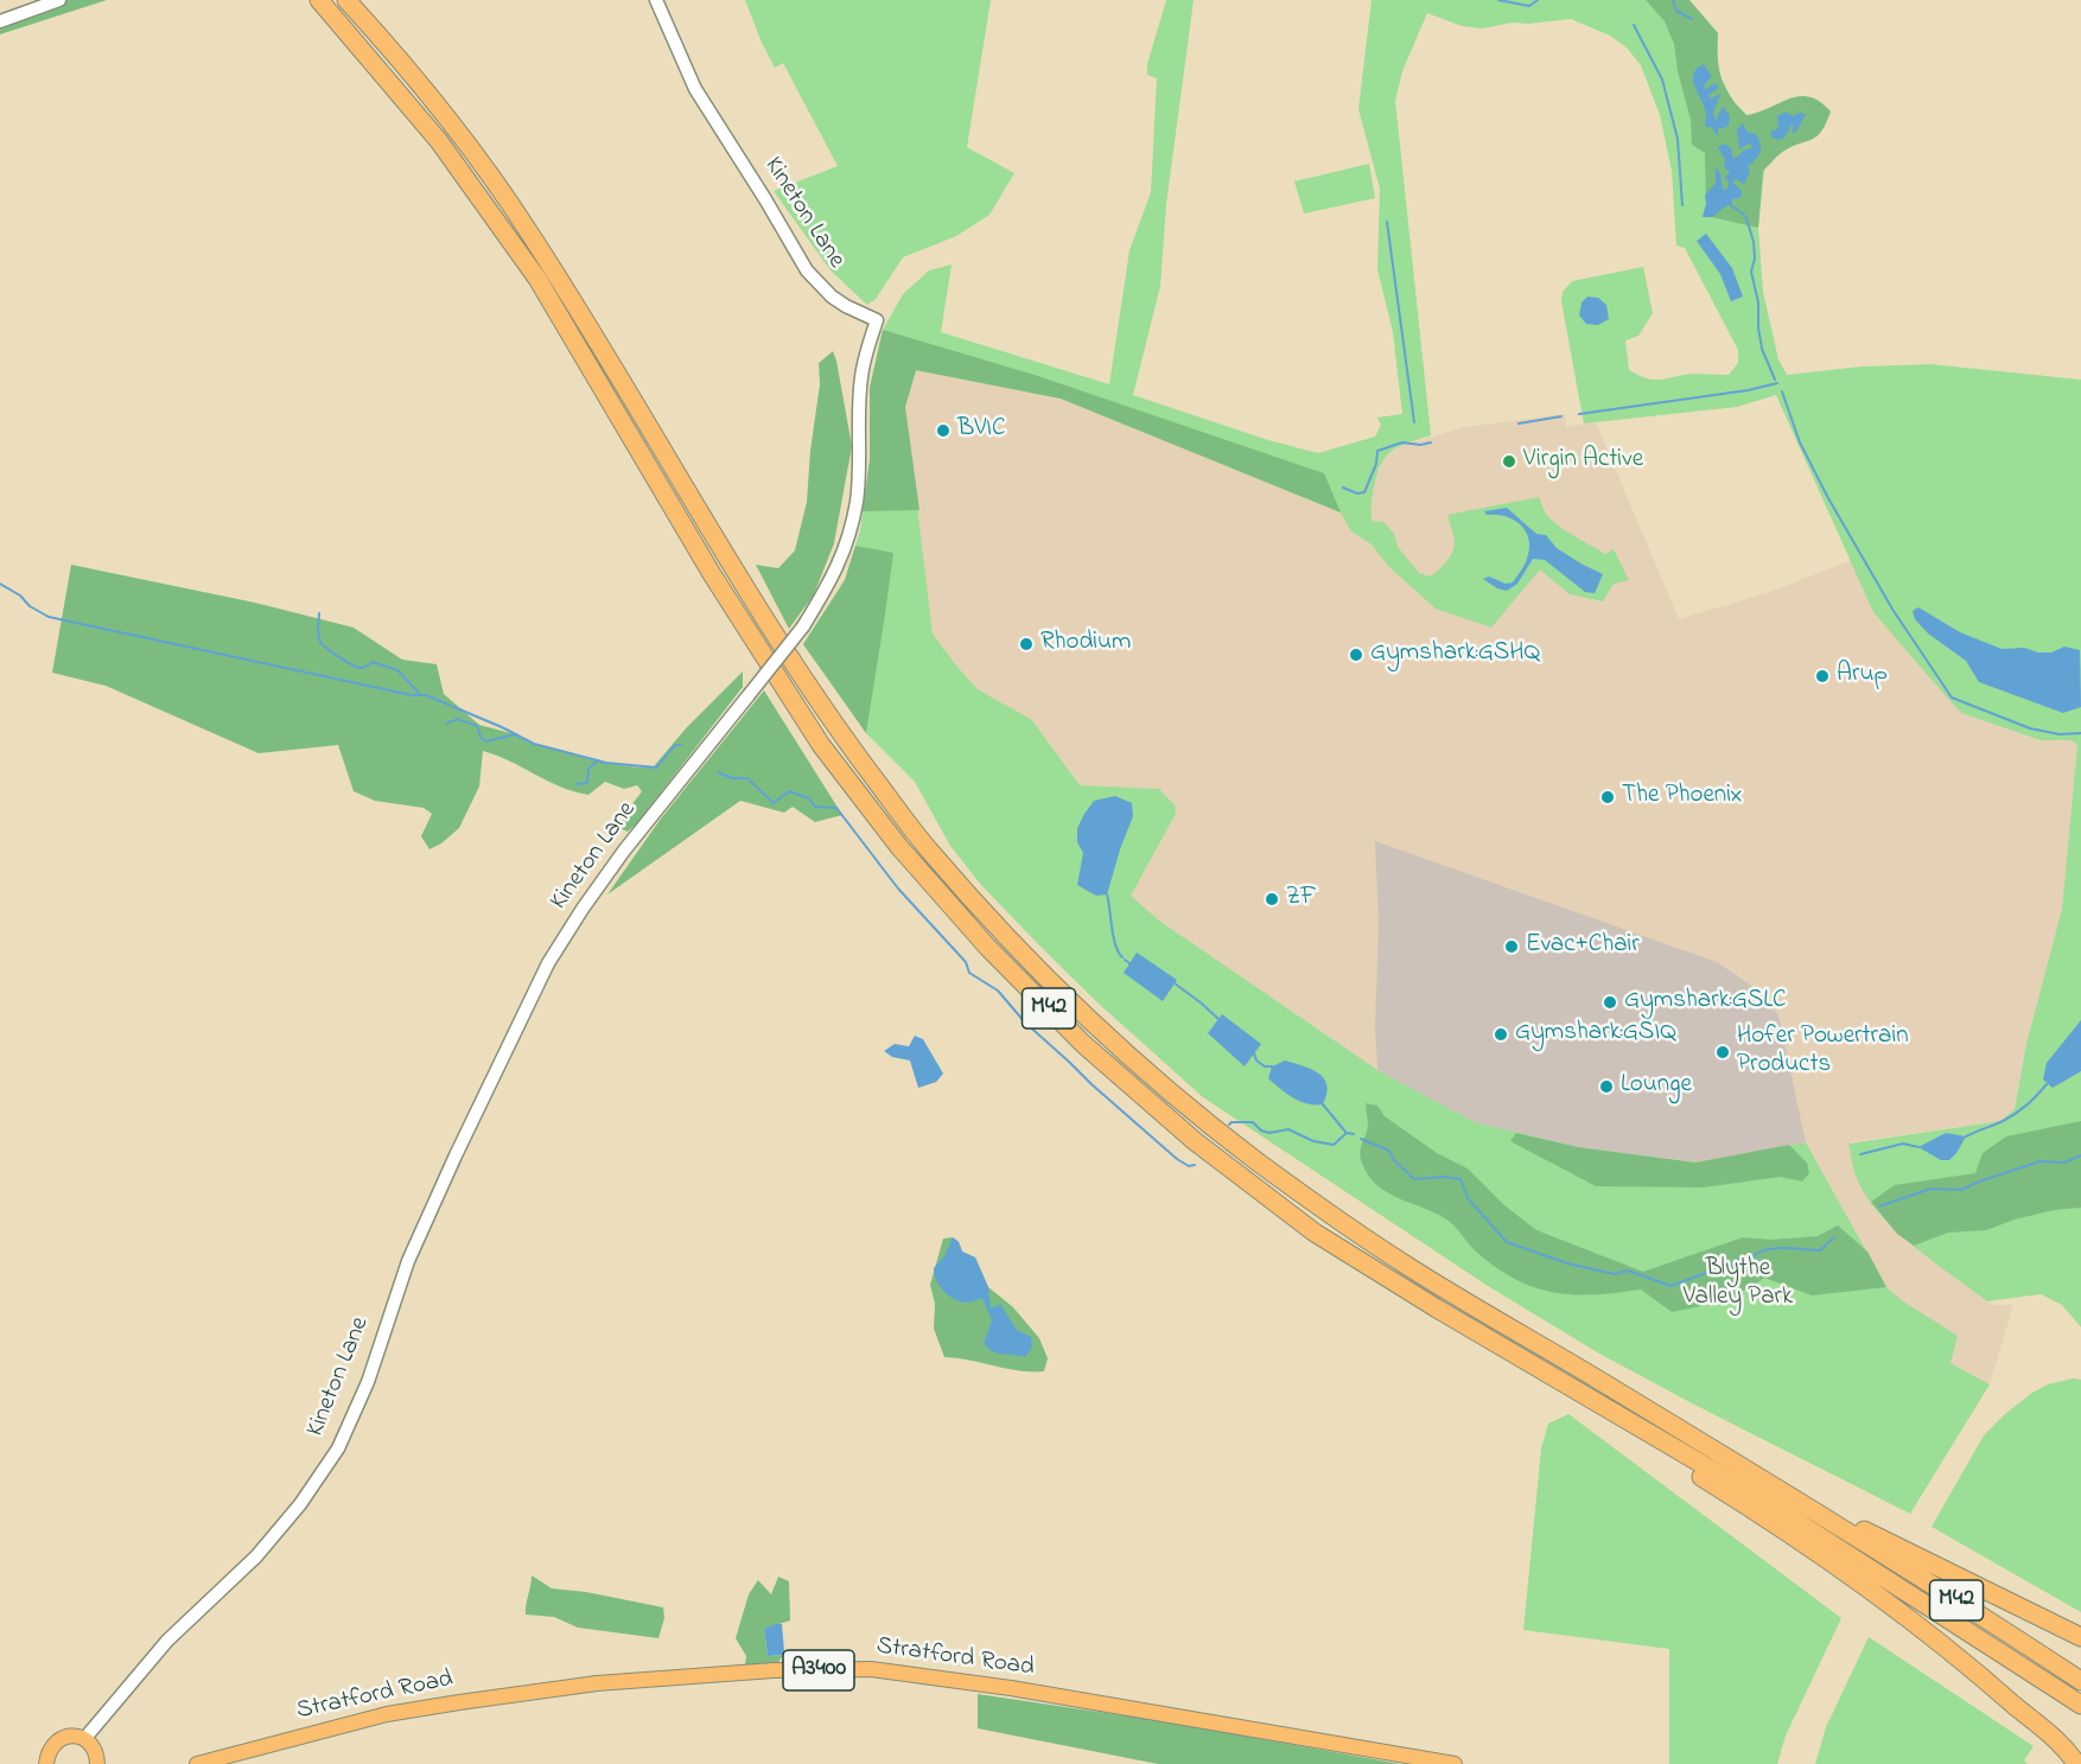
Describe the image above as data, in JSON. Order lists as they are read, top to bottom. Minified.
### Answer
{"streets":{"highway":["M42"],"main road":["Stratford Road","A3400"],"street":["Kineton Lane"]},"parks":["Blythe Valley Park"],"places":["BVIC","Virgin Active","Rhodium","Gymshark:GSHQ","Arup","The Phoenix","ZF","Evac+Chair","Gymshark:GSLC","Gymshark:GSIQ","Hofer Powertrain Products","Lounge"]}
